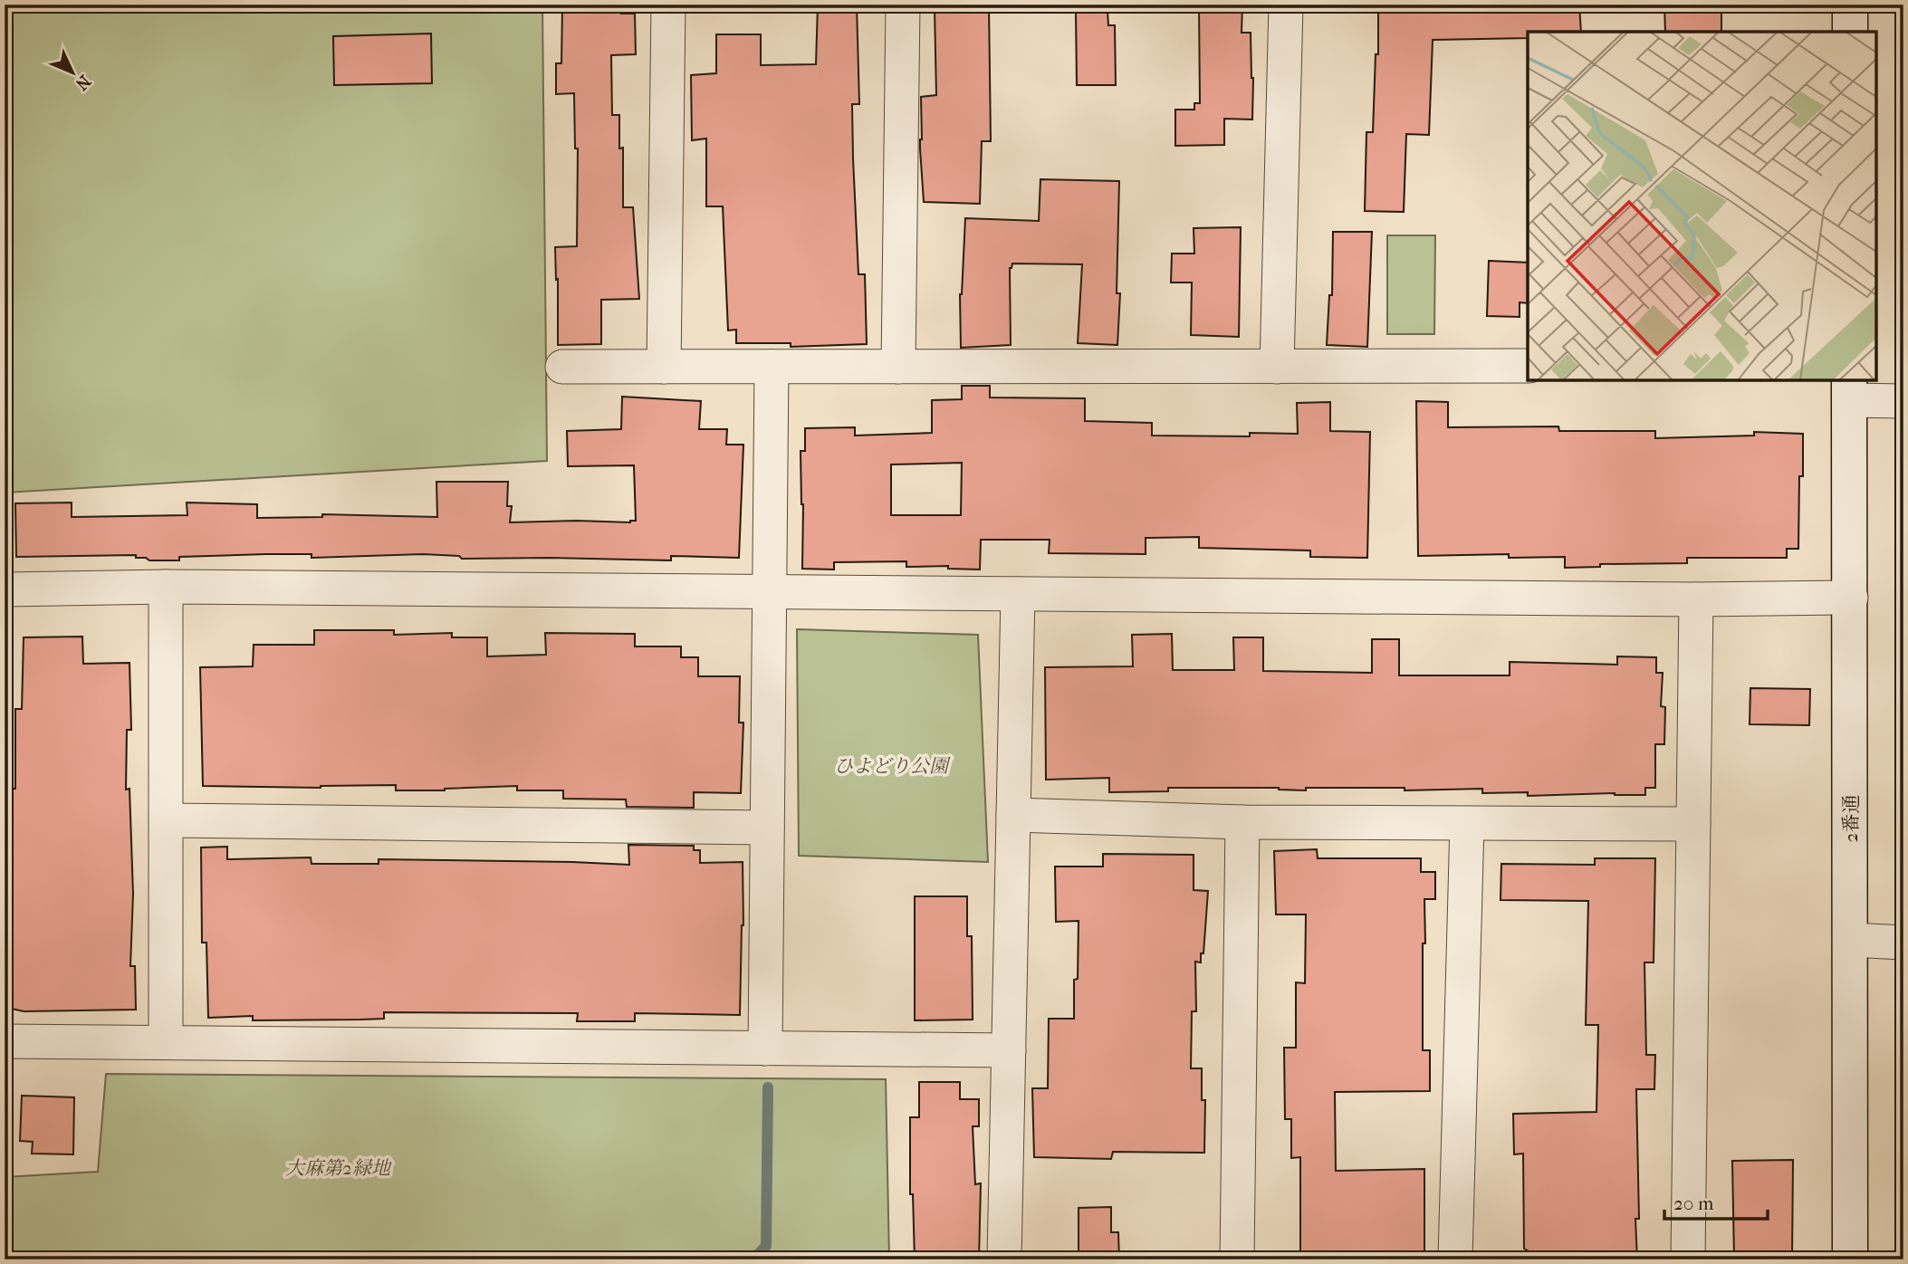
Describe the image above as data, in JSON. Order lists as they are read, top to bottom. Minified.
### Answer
{"streets":{"main road":["2番通"]},"parks":["ひよどり公園","大麻第2緑地"],"scale_bar":"20 m","north":"bottom right"}
